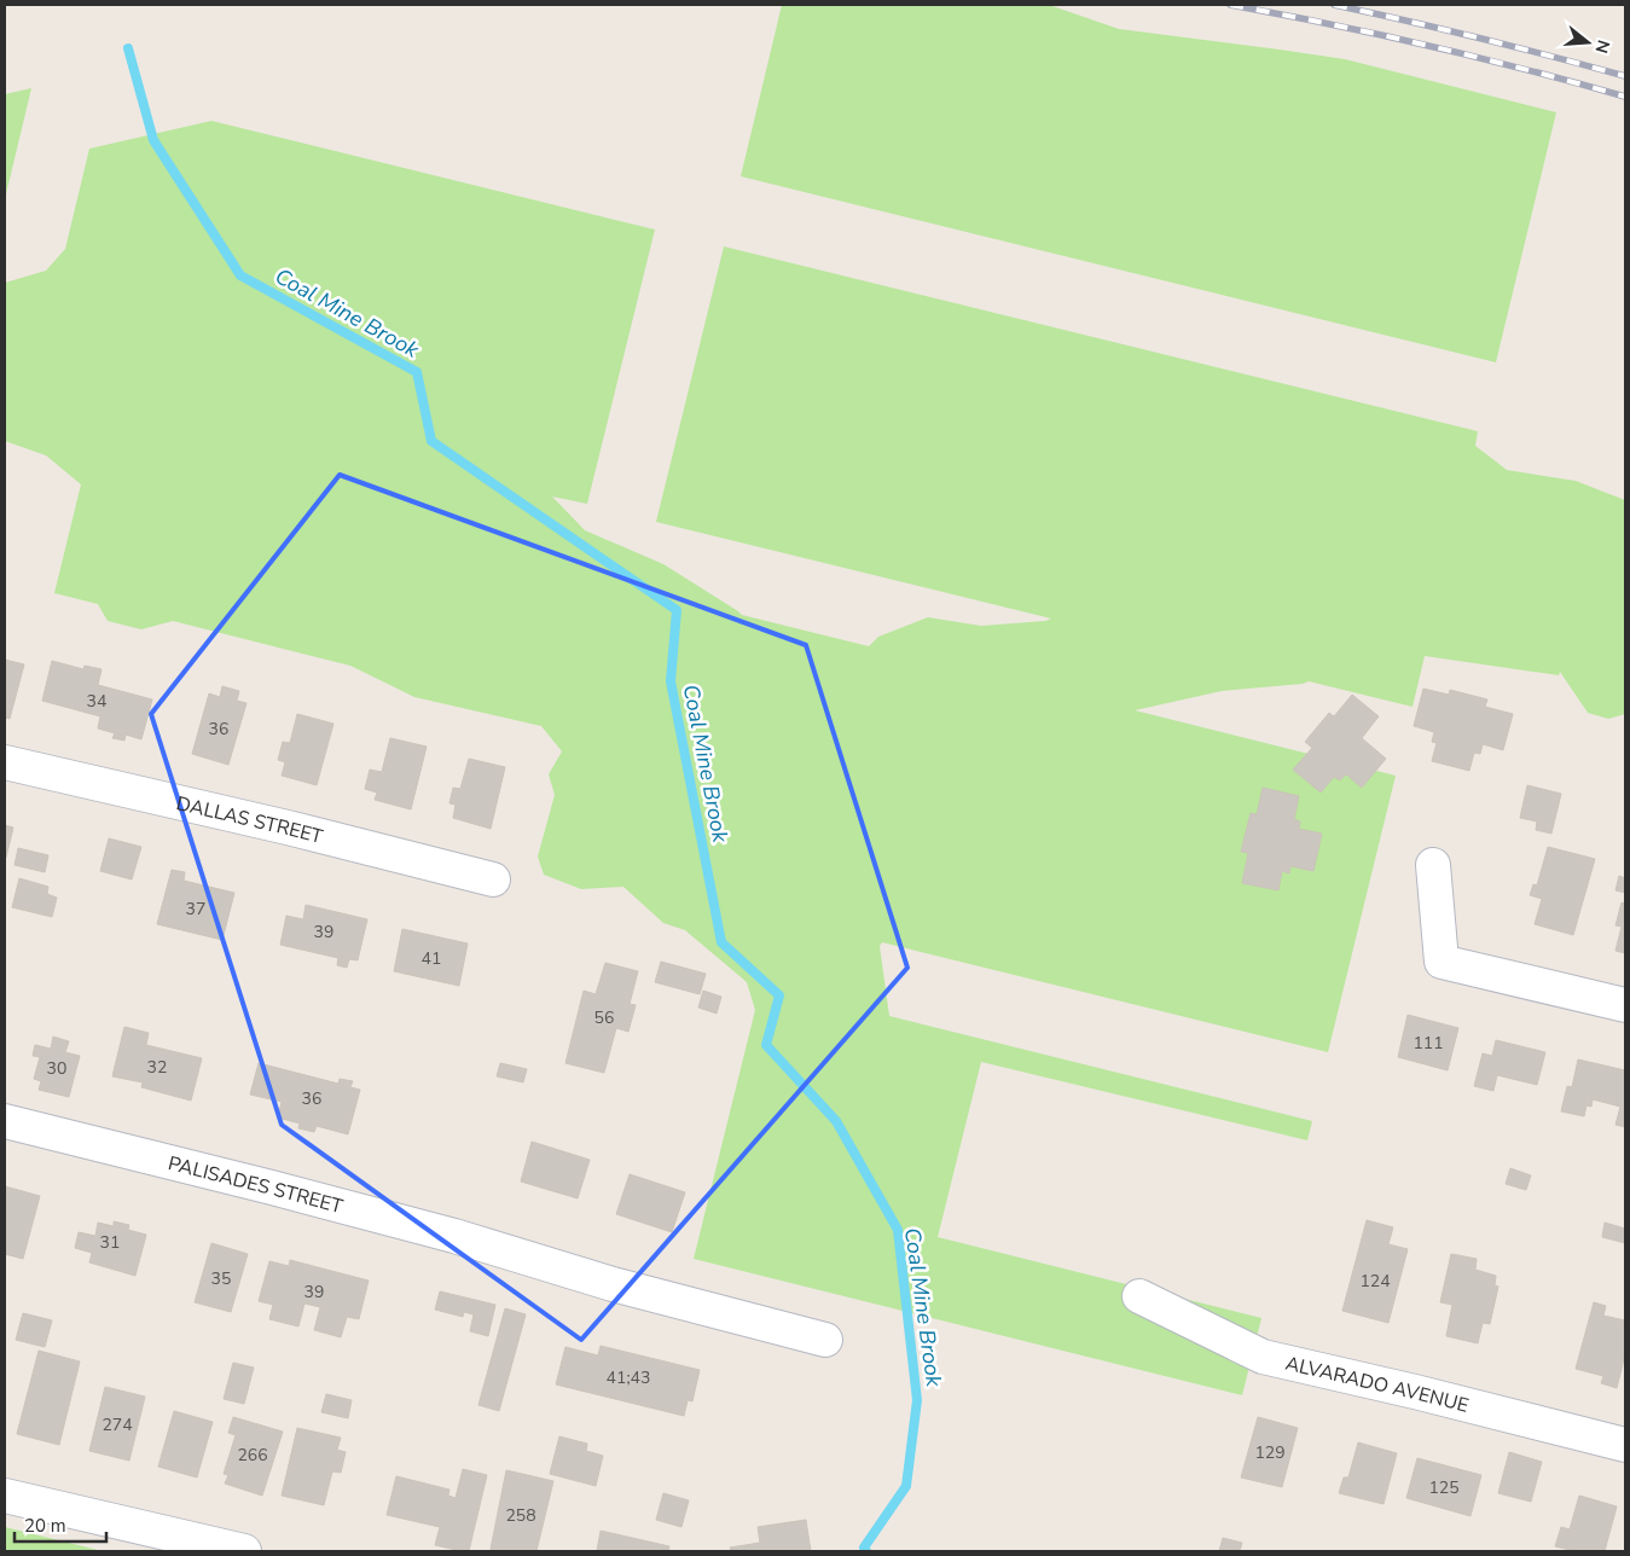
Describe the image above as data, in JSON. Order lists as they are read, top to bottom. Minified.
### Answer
{"streets":{"street":["DALLAS STREET","PALISADES STREET","ALVARADO AVENUE"]},"water":["Coal Mine Brook"],"house_numbers":["34","36","37","39","41","56","111","32","30","36","31","35","124","39","41;43","274","129","266","125","258"],"scale_bar":"20 m","north":"right"}
